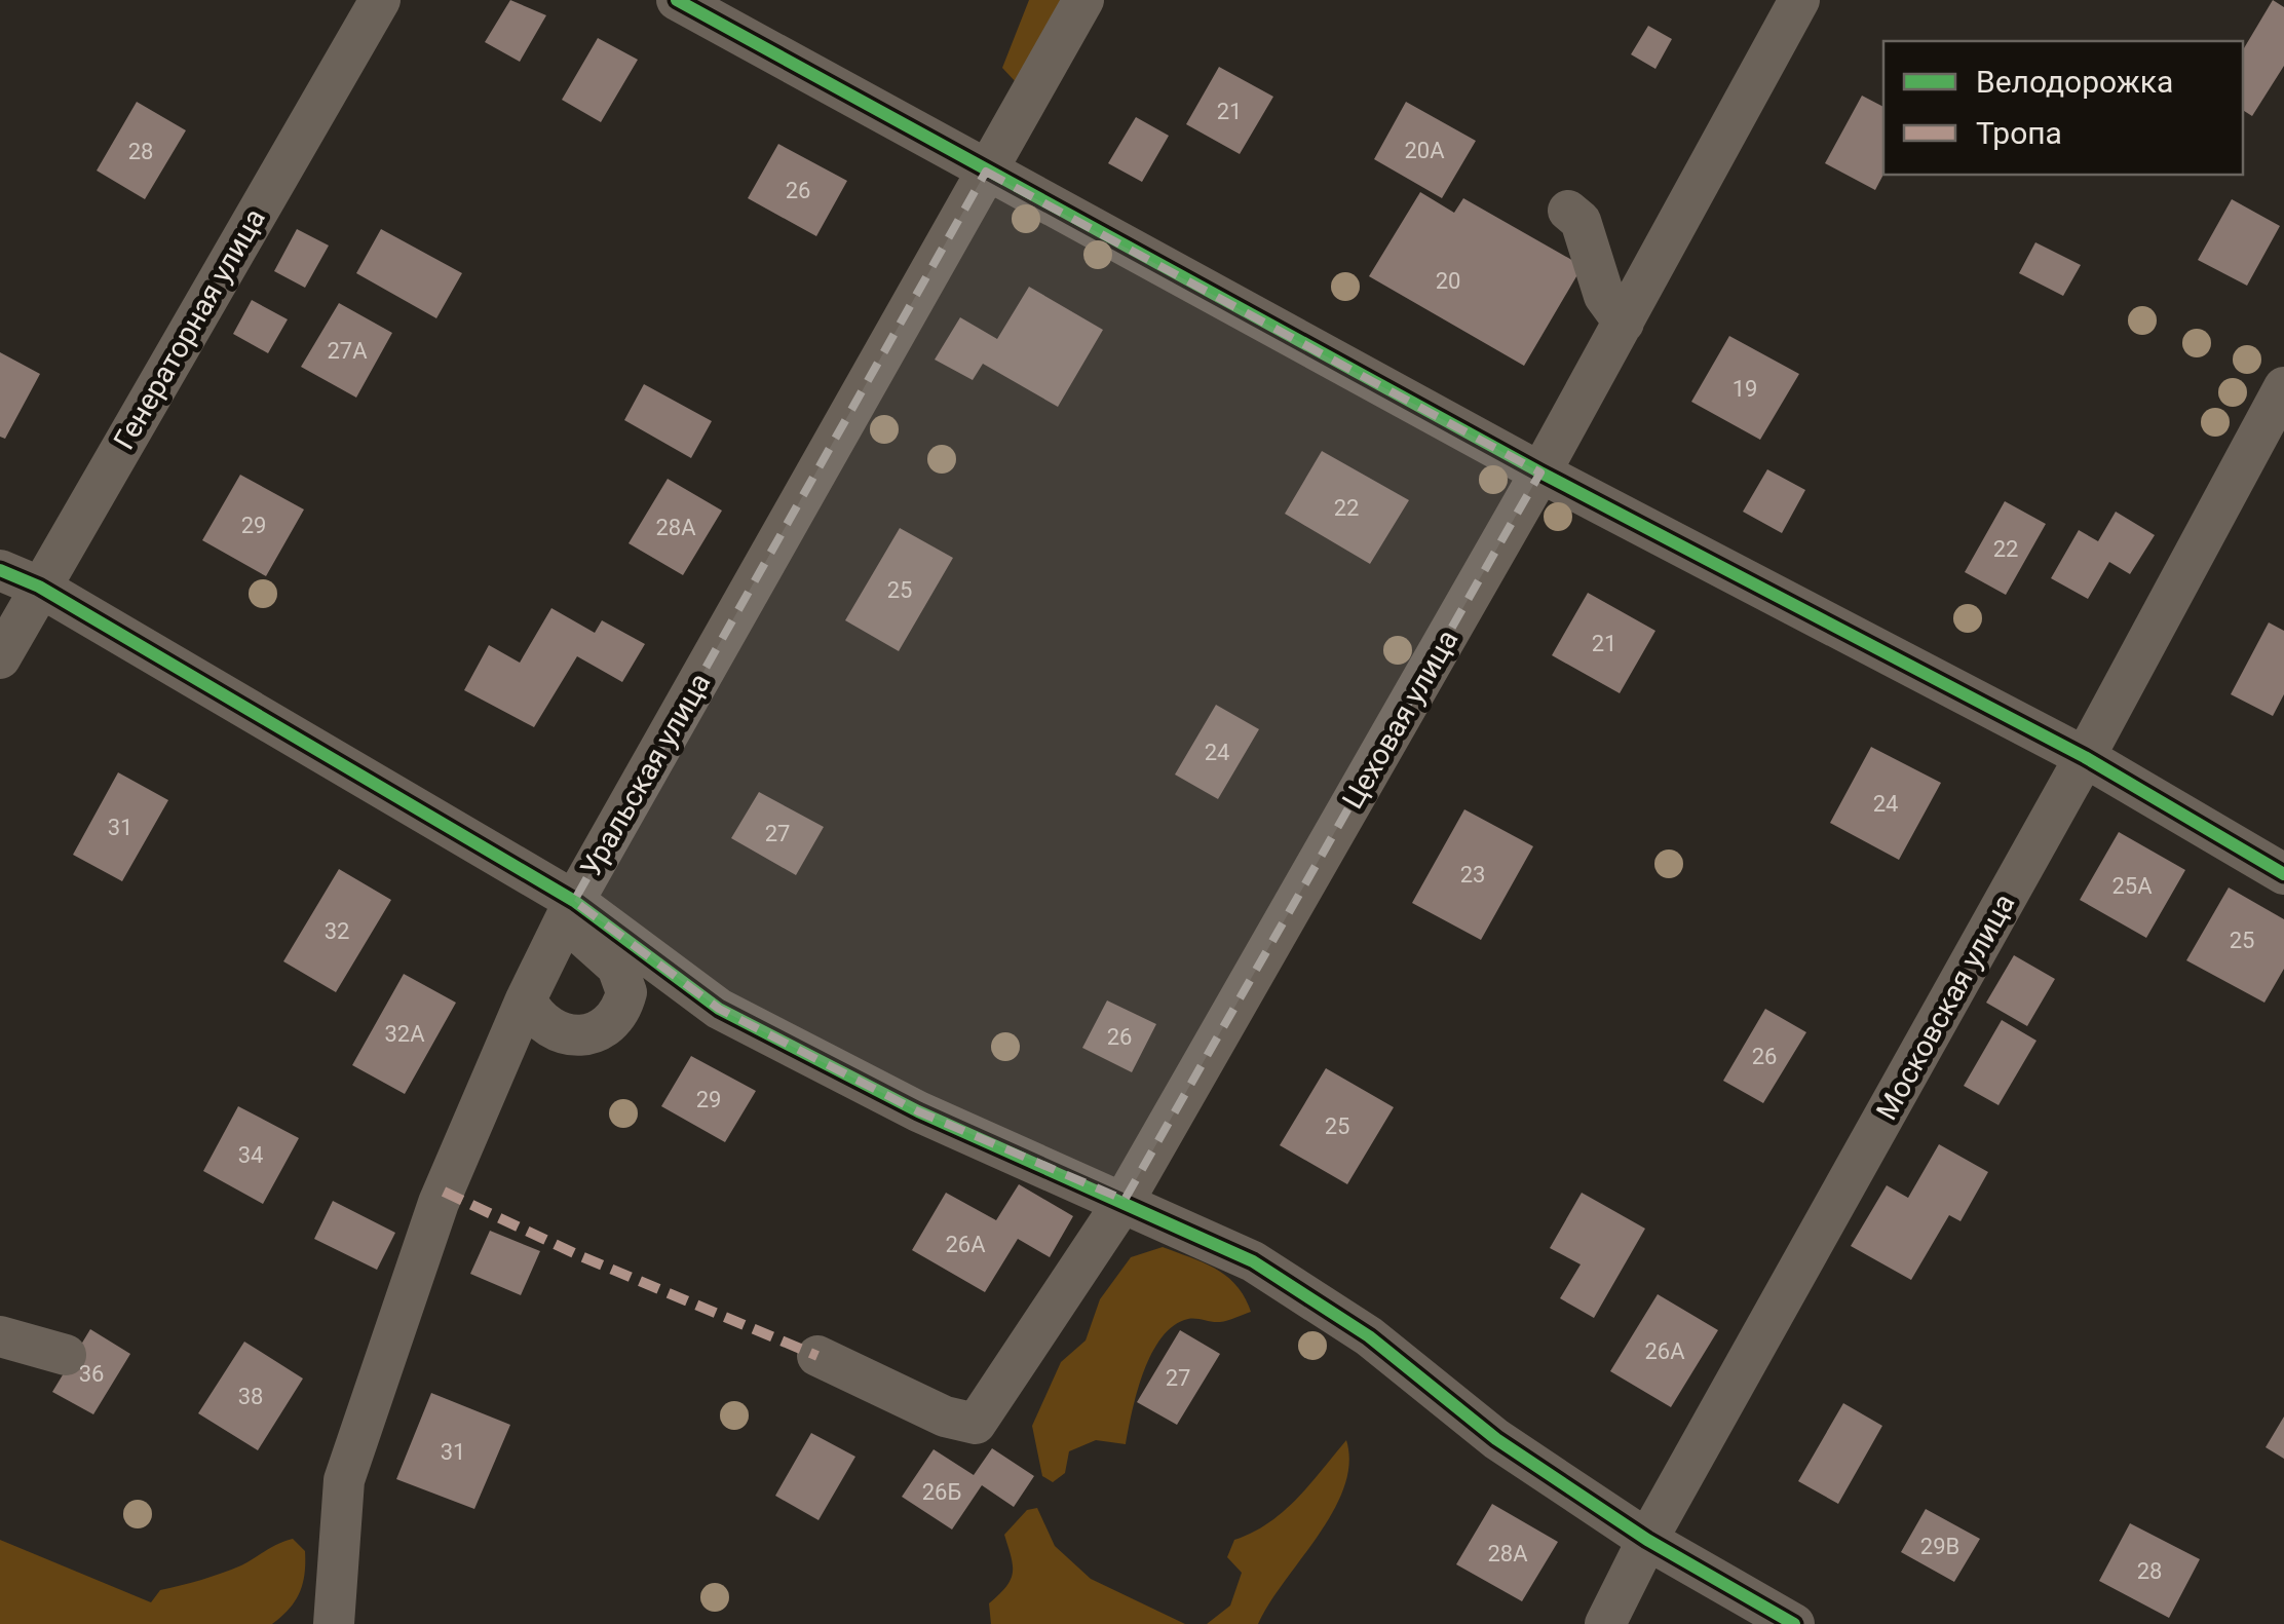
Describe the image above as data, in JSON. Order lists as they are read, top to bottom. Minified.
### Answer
{"streets":{"street":["Генераторная улица","Цеховая улица","Уральская улица","Московская улица"]},"house_numbers":["21","20А","28","26","20","27А","19","22","29","28А","22","25","21","24","24","31","27","23","25А","32","25","32А","26","26","29","25","34","26А","26А","36","27","38","31","26Б","29В","28А","28"],"legend":["Велодорожка","Тропа"]}
